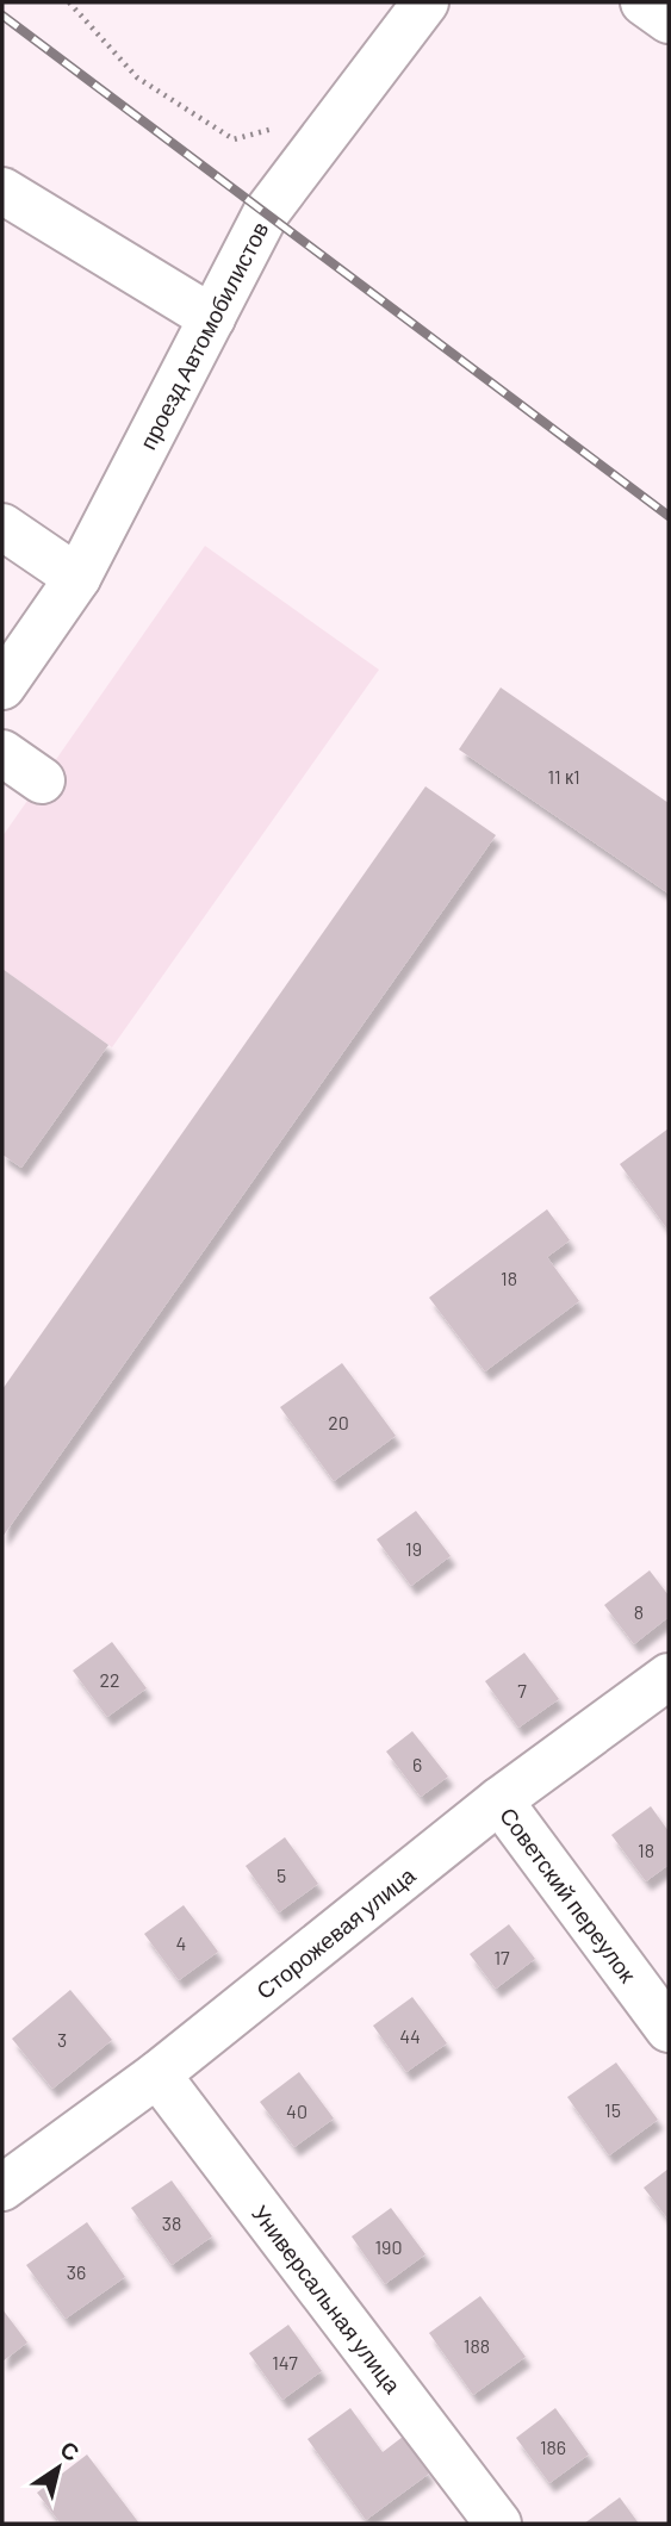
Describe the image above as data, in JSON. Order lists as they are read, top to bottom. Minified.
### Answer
{"streets":{"street":["проезд Автомобилистов","Советский переулок","Сторожевая улица","Универсальная улица"]},"crossings":[["Советский переулок","Сторожевая улица"],["Сторожевая улица","Универсальная улица"]],"house_numbers":["11 к1","18","20","19","8","22","7","6","18","5","4","17","44","3","15","40","38","190","36","188","147","186"],"north":"top right"}
